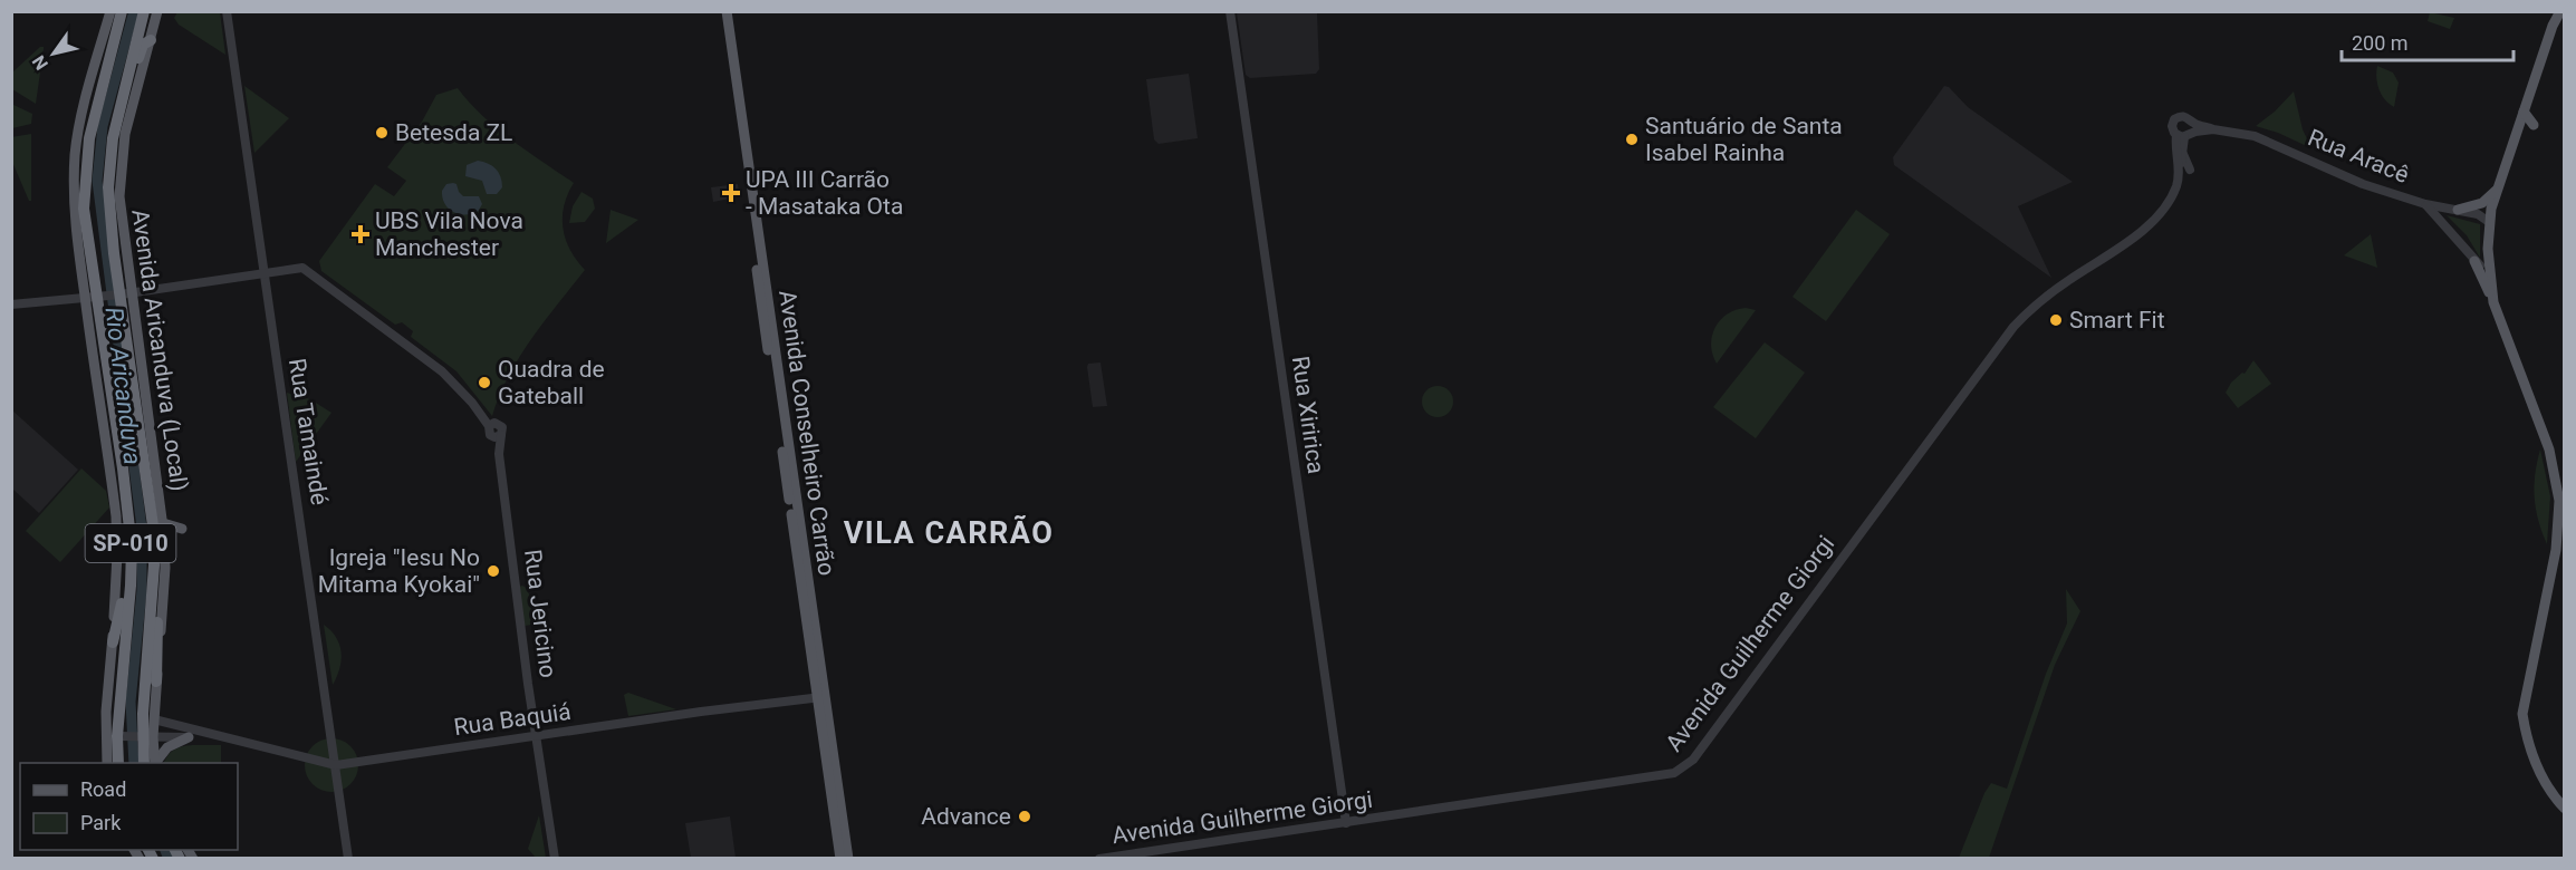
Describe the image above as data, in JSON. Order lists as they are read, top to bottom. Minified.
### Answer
{"streets":{"highway":["SP-010"],"main road":["Avenida Aricanduva (Local)","Avenida Conselheiro Carrão"],"street":["Rua Aracê","Rua Xiririca","Rua Tamaindé","Rua Jericino","Avenida Guilherme Giorgi","Rua Baquiá"]},"crossings":[["Rua Aracê","Avenida Guilherme Giorgi"],["Avenida Aricanduva (Local)","SP-010"],["Avenida Aricanduva (Local)","Rua Baquiá"],["Rua Xiririca","Avenida Guilherme Giorgi"],["Rua Tamaindé","Rua Baquiá"],["Avenida Conselheiro Carrão","Rua Baquiá"],["SP-010","Rua Baquiá"],["Rua Jericino","Rua Baquiá"]],"districts":["VILA CARRÃO"],"water":["Rio Aricanduva"],"places":{"other":["Betesda ZL","Santuário de Santa Isabel Rainha","Smart Fit","Quadra de Gateball","Igreja \"Iesu No Mitama Kyokai\"","Advance"],"health":["UPA III Carrão - Masataka Ota","UBS Vila Nova Manchester"]},"legend":["Road","Park"],"scale_bar":"200 m","north":"bottom left"}
